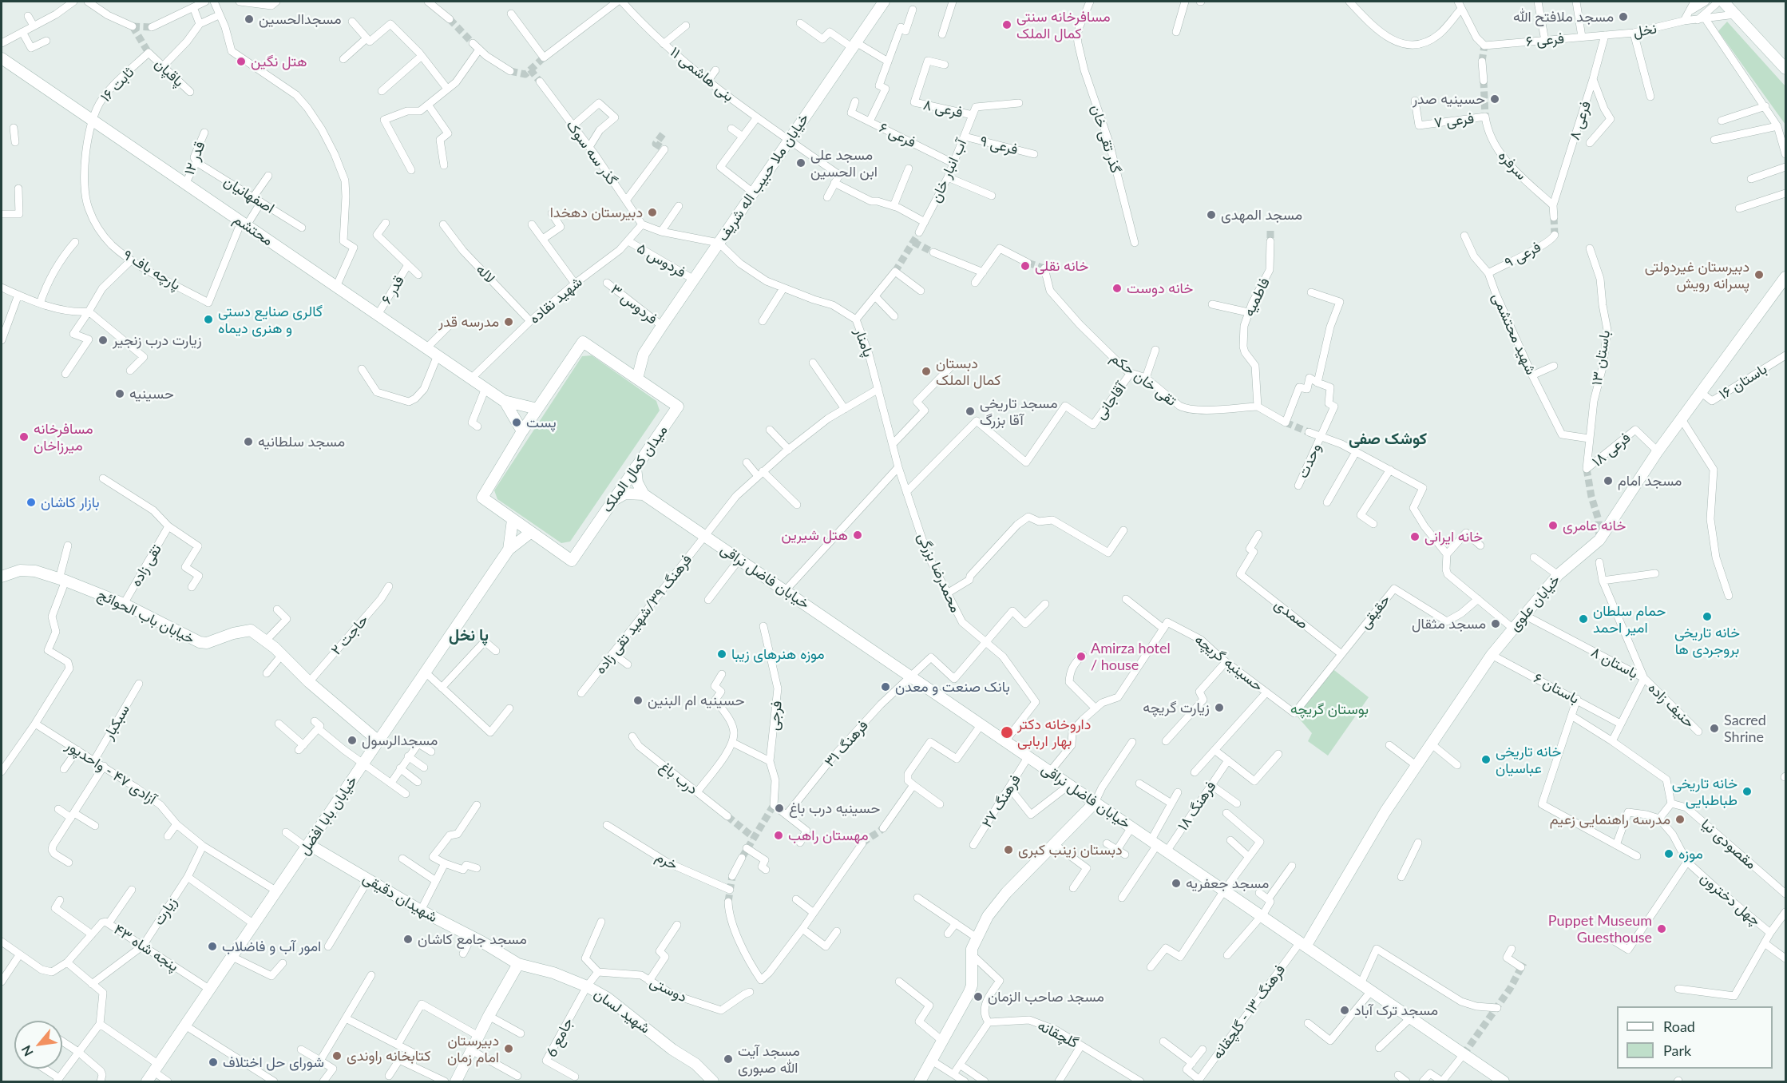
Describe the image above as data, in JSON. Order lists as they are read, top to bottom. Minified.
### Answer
{"streets":{"main road":["خیابان ملا حبیب اله شریف","محتشم","میدان کمال الملک","خیابان فاضل نراقی","خیابان علوی","خیابان باب الحوائج","خیابان بابا افضل","شهیدان دقیقی","شهید لسان"],"street":["نخل","فرعی ۶","پاقپان","بنی هاشمی ۱۱","ثابت ۱۶","فرعی ۸","فرعی ۷","گذر تقی خان","فرعی ۹","گذر سه سوک","قدر ۱۲","سرفره","آب انبار خان","اصفهانیان","فردوس ۵","پارچه باف ۹","لاله","قدر ۶","فاطمیه","شهید نقاده","فردوس ۳","شهید محتشمی","پامنار","باستان ۱۳","تقی خان حکم","باستان ۱۶","آقاجانی","فرعی ۱۸","وحدت","تقی زاده","محمدرضا بزرگی","حقیقی","فرهنگ ۳۹/شهید تقی زاده","صمدی","حاجت ۲","حسینیه گریچه","باستان ۸","باستان ۶","حنیف زاده","فرجی","سبکبار","فرهنگ ۳۱","آزادی ۴۷ - واحدپور","درب باغ","فرهنگ ۲۷","فرهنگ ۱۸","مقصودی نیا","خرم","چهل دخترون","زیارت","پنجه شاه ۴۳","دوستی","فرهنگ ۱۳ - گلچقانه","گلچقانه","جامع 6"]},"crossings":[["نخل","فرعی ۶"],["نخل","فرعی ۸"],["فرعی ۶","فرعی ۸"],["فرعی ۶","آب انبار خان"],["پاقپان","ثابت ۱۶"],["بنی هاشمی ۱۱","خیابان ملا حبیب اله شریف"],["ثابت ۱۶","محتشم"],["ثابت ۱۶","پارچه باف ۹"],["فرعی ۸","سرفره"],["فرعی ۸","آب انبار خان"],["فرعی ۷","سرفره"],["فرعی ۹","آب انبار خان"],["فرعی ۹","شهید محتشمی"],["گذر سه سوک","شهید نقاده"],["قدر ۱۲","اصفهانیان"],["قدر ۱۲","محتشم"],["خیابان ملا حبیب اله شریف","فردوس ۵"],["خیابان ملا حبیب اله شریف","فردوس ۳"],["خیابان ملا حبیب اله شریف","پامنار"],["خیابان ملا حبیب اله شریف","میدان کمال الملک"],["محتشم","پارچه باف ۹"],["محتشم","قدر ۶"],["محتشم","شهید نقاده"],["محتشم","میدان کمال الملک"],["فردوس ۵","شهید نقاده"],["لاله","شهید نقاده"],["فاطمیه","تقی خان حکم"],["شهید محتشمی","باستان ۱۳"],["پامنار","آقاجانی"],["پامنار","محمدرضا بزرگی"],["پامنار","فرهنگ ۳۹/شهید تقی زاده"],["باستان ۱۳","فرعی ۱۸"],["تقی خان حکم","آقاجانی"],["باستان ۱۶","خیابان علوی"],["آقاجانی","محمدرضا بزرگی"],["فرعی ۱۸","خیابان علوی"],["میدان کمال الملک","خیابان بابا افضل"],["تقی زاده","خیابان باب الحوائج"],["محمدرضا بزرگی","خیابان فاضل نراقی"],["محمدرضا بزرگی","فرهنگ ۳۱"],["خیابان فاضل نراقی","خیابان علوی"],["خیابان فاضل نراقی","فرهنگ ۳۹/شهید تقی زاده"],["خیابان فاضل نراقی","فرهنگ ۳۱"],["خیابان فاضل نراقی","فرهنگ ۲۷"],["خیابان فاضل نراقی","فرهنگ ۱۸"],["خیابان فاضل نراقی","فرهنگ ۱۳ - گلچقانه"],["خیابان علوی","باستان ۸"],["خیابان علوی","باستان ۶"],["خیابان علوی","فرهنگ ۱۳ - گلچقانه"],["حقیقی","صمدی"],["حقیقی","حسینیه گریچه"],["خیابان باب الحوائج","حاجت ۲"],["خیابان باب الحوائج","خیابان بابا افضل"],["باستان ۸","باستان ۶"],["باستان ۸","حنیف زاده"],["فرجی","فرهنگ ۳۱"],["سبکبار","آزادی ۴۷ - واحدپور"],["آزادی ۴۷ - واحدپور","خیابان بابا افضل"],["آزادی ۴۷ - واحدپور","زیارت"],["خیابان بابا افضل","شهیدان دقیقی"],["خیابان بابا افضل","پنجه شاه ۴۳"],["شهیدان دقیقی","شهید لسان"],["زیارت","پنجه شاه ۴۳"],["شهید لسان","جامع 6"]],"districts":["کوشک صفی","پا نخل"],"parks":["بوستان گریچه"],"places":["مسجد ملافتح الله","مسجدالحسین","مسافرخانه سنتی کمال الملک","هتل نگین","حسینیه صدر","مسجد علی ابن الحسین","دبیرستان دهخدا","مسجد المهدی","خانه نقلی","دبیرستان غیردولتی پسرانه رویش","خانه دوست","گالری صنایع دستی و هنری دیماه","مدرسه قدر","زیارت درب زنجیر","دبستان کمال الملک","حسینیه","مسجد تاریخی آقا بزرگ","پست","مسافرخانه میرزاخان","مسجد سلطانیه","مسجد امام","بازار کاشان","خانه عامری","هتل شیرین","خانه ایرانی","خانه تاریخی بروجردی ها","حمام سلطان امیر احمد","مسجد مثقال","موزه هنرهای زیبا","Amirza hotel / house","بانک صنعت و معدن","حسینیه ام البنین","زیارت گریچه","Sacred Shrine","داروخانه دکتر بهار اربابی","مسجدالرسول","خانه تاریخی عباسیان","خانه تاریخی طباطبایی","حسینیه درب باغ","مدرسه راهنمایی زعیم","مهستان راهب","دبستان زینب کبری","موزه","مسجد جعفریه","Puppet Museum Guesthouse","مسجد جامع کاشان","امور آب و فاضلاب","مسجد صاحب الزمان","مسجد ترک آباد","دبیرستان امام زمان","کتابخانه راوندی","مسجد آیت الله صبوری","شورای حل اختلاف"],"legend":["Road","Park"],"north":"bottom left"}
